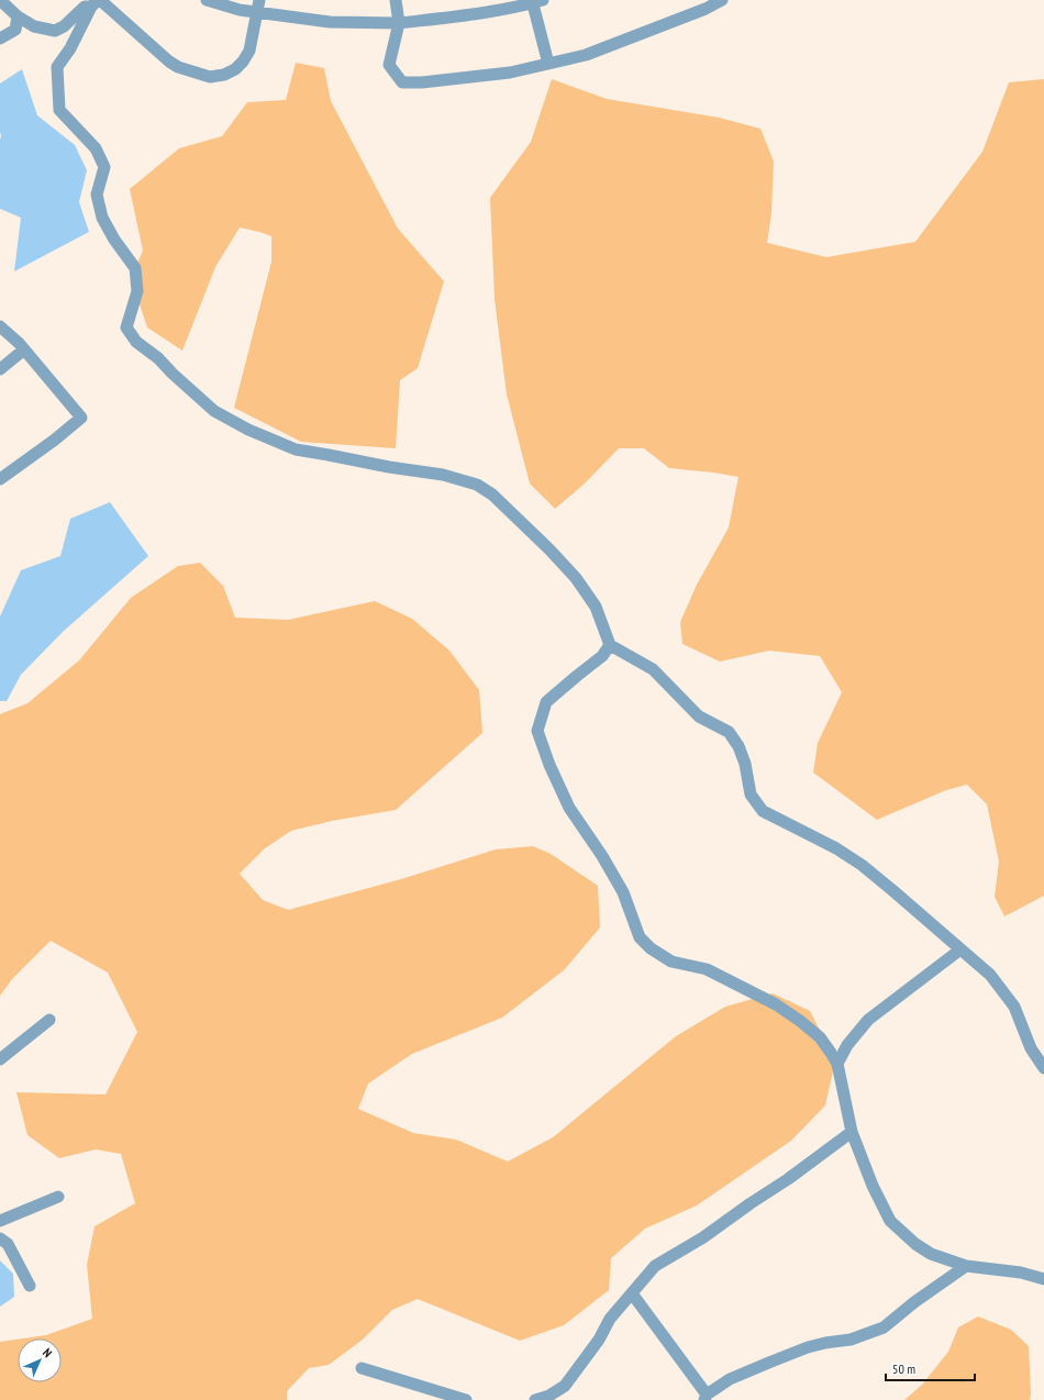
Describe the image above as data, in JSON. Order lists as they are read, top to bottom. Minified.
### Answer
{"scale_bar":"50 m","north":"top right"}
